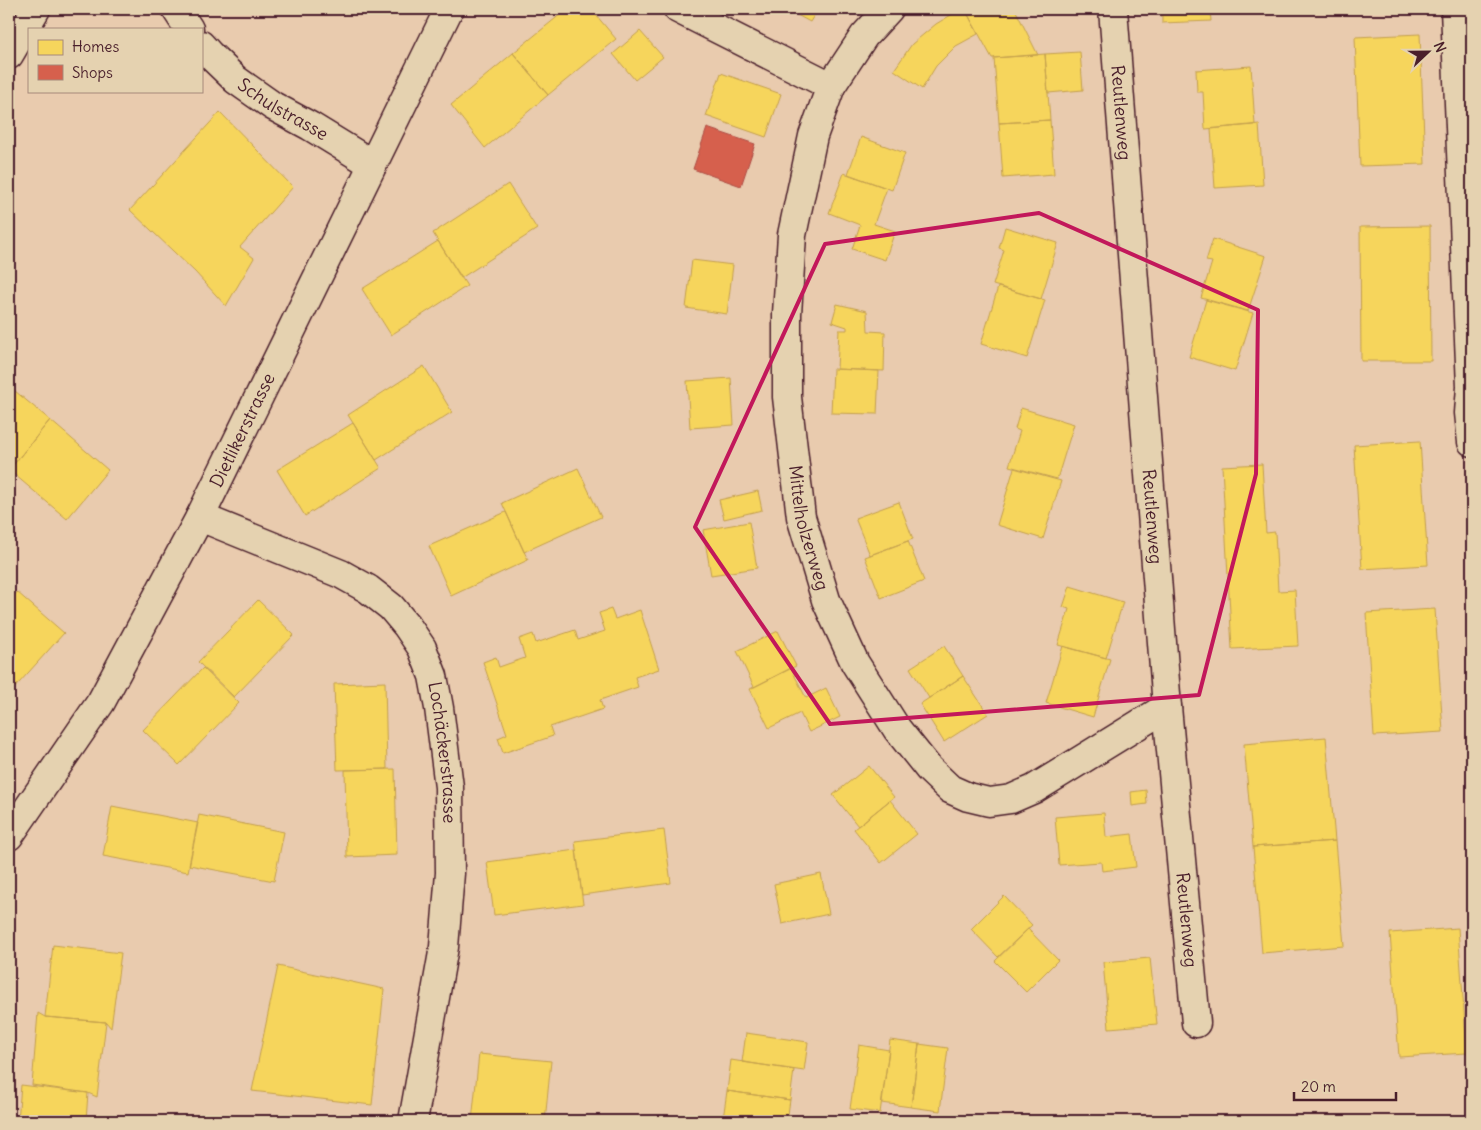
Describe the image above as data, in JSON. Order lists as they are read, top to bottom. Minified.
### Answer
{"streets":{"street":["Schulstrasse","Reutlenweg","Dietlikerstrasse","Mittelholzerweg","Lochäckerstrasse"]},"crossings":[["Schulstrasse","Dietlikerstrasse"],["Reutlenweg","Mittelholzerweg"],["Dietlikerstrasse","Lochäckerstrasse"]],"legend":["Homes","Shops"],"scale_bar":"20 m","north":"right"}
